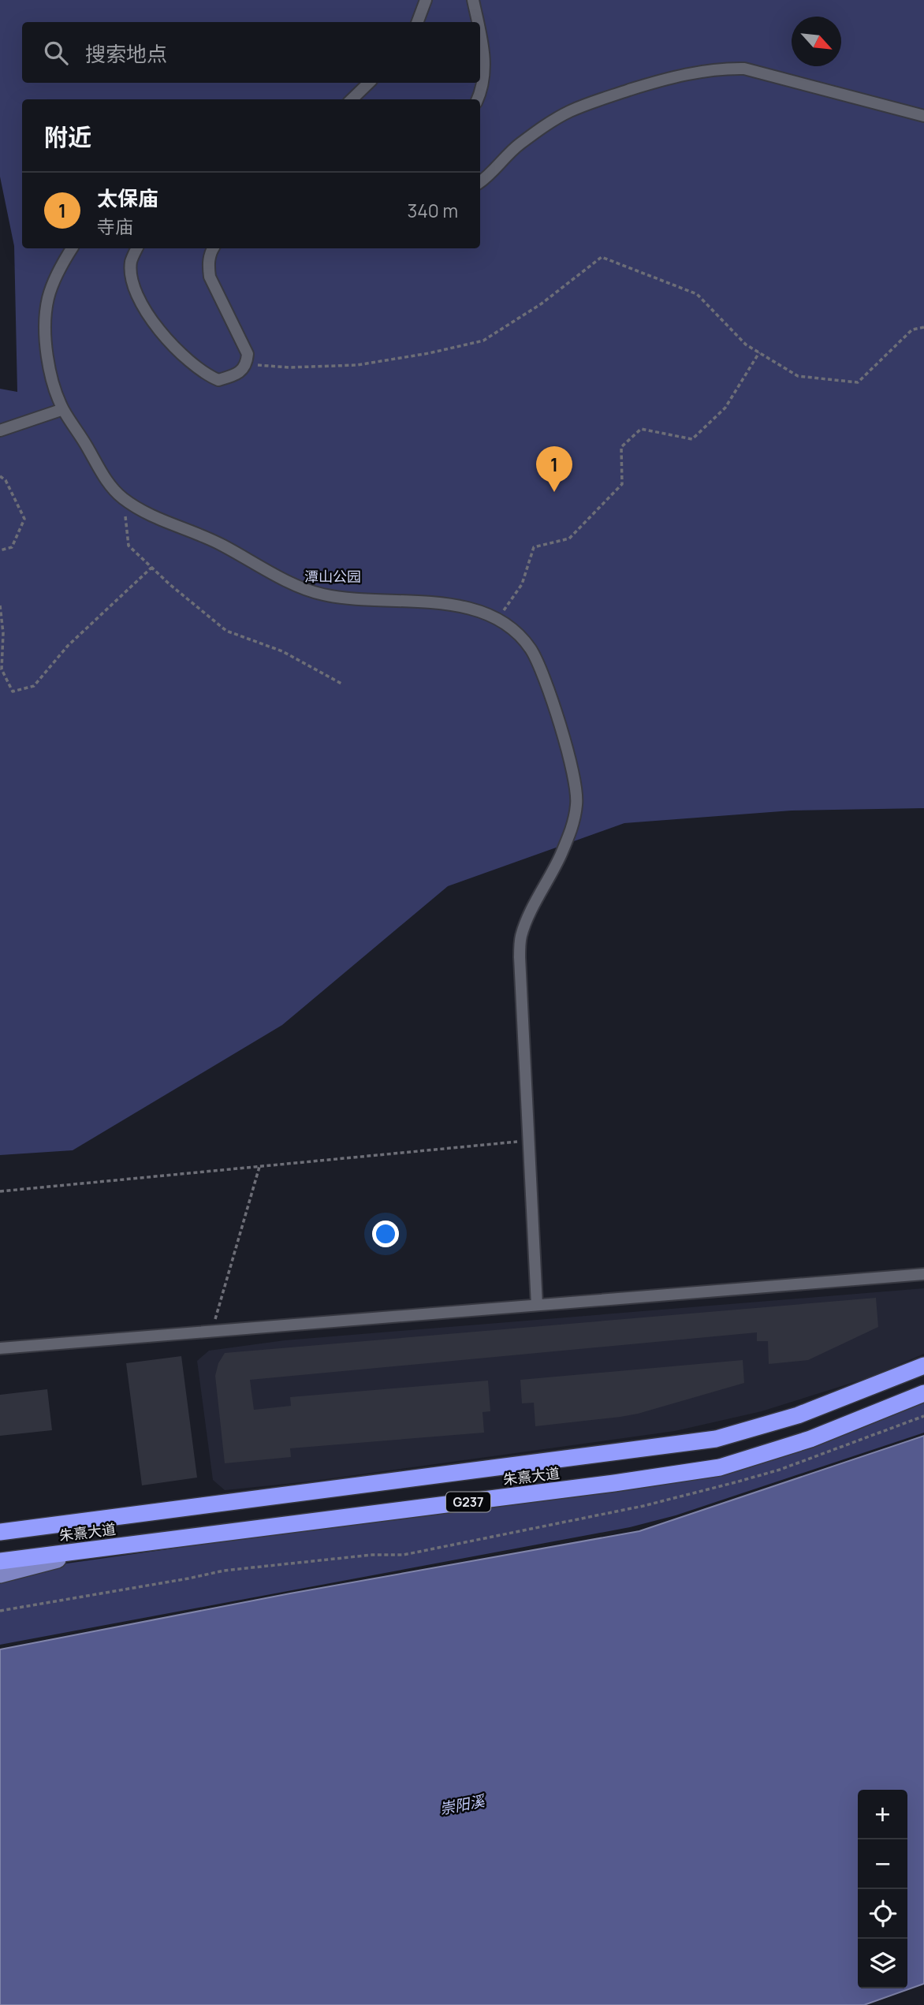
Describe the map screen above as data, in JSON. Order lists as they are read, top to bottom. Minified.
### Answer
{"streets":{"highway":["朱熹大道","G237"]},"water":["崇阳溪"],"parks":["潭山公园"],"north":"bottom right","page":{"search":"搜索地点","heading":"附近","list":[{"mark":"1","name":"太保庙","note":"寺庙","value":"340 m"}],"pins":"1","map_buttons":["+","−"]}}
